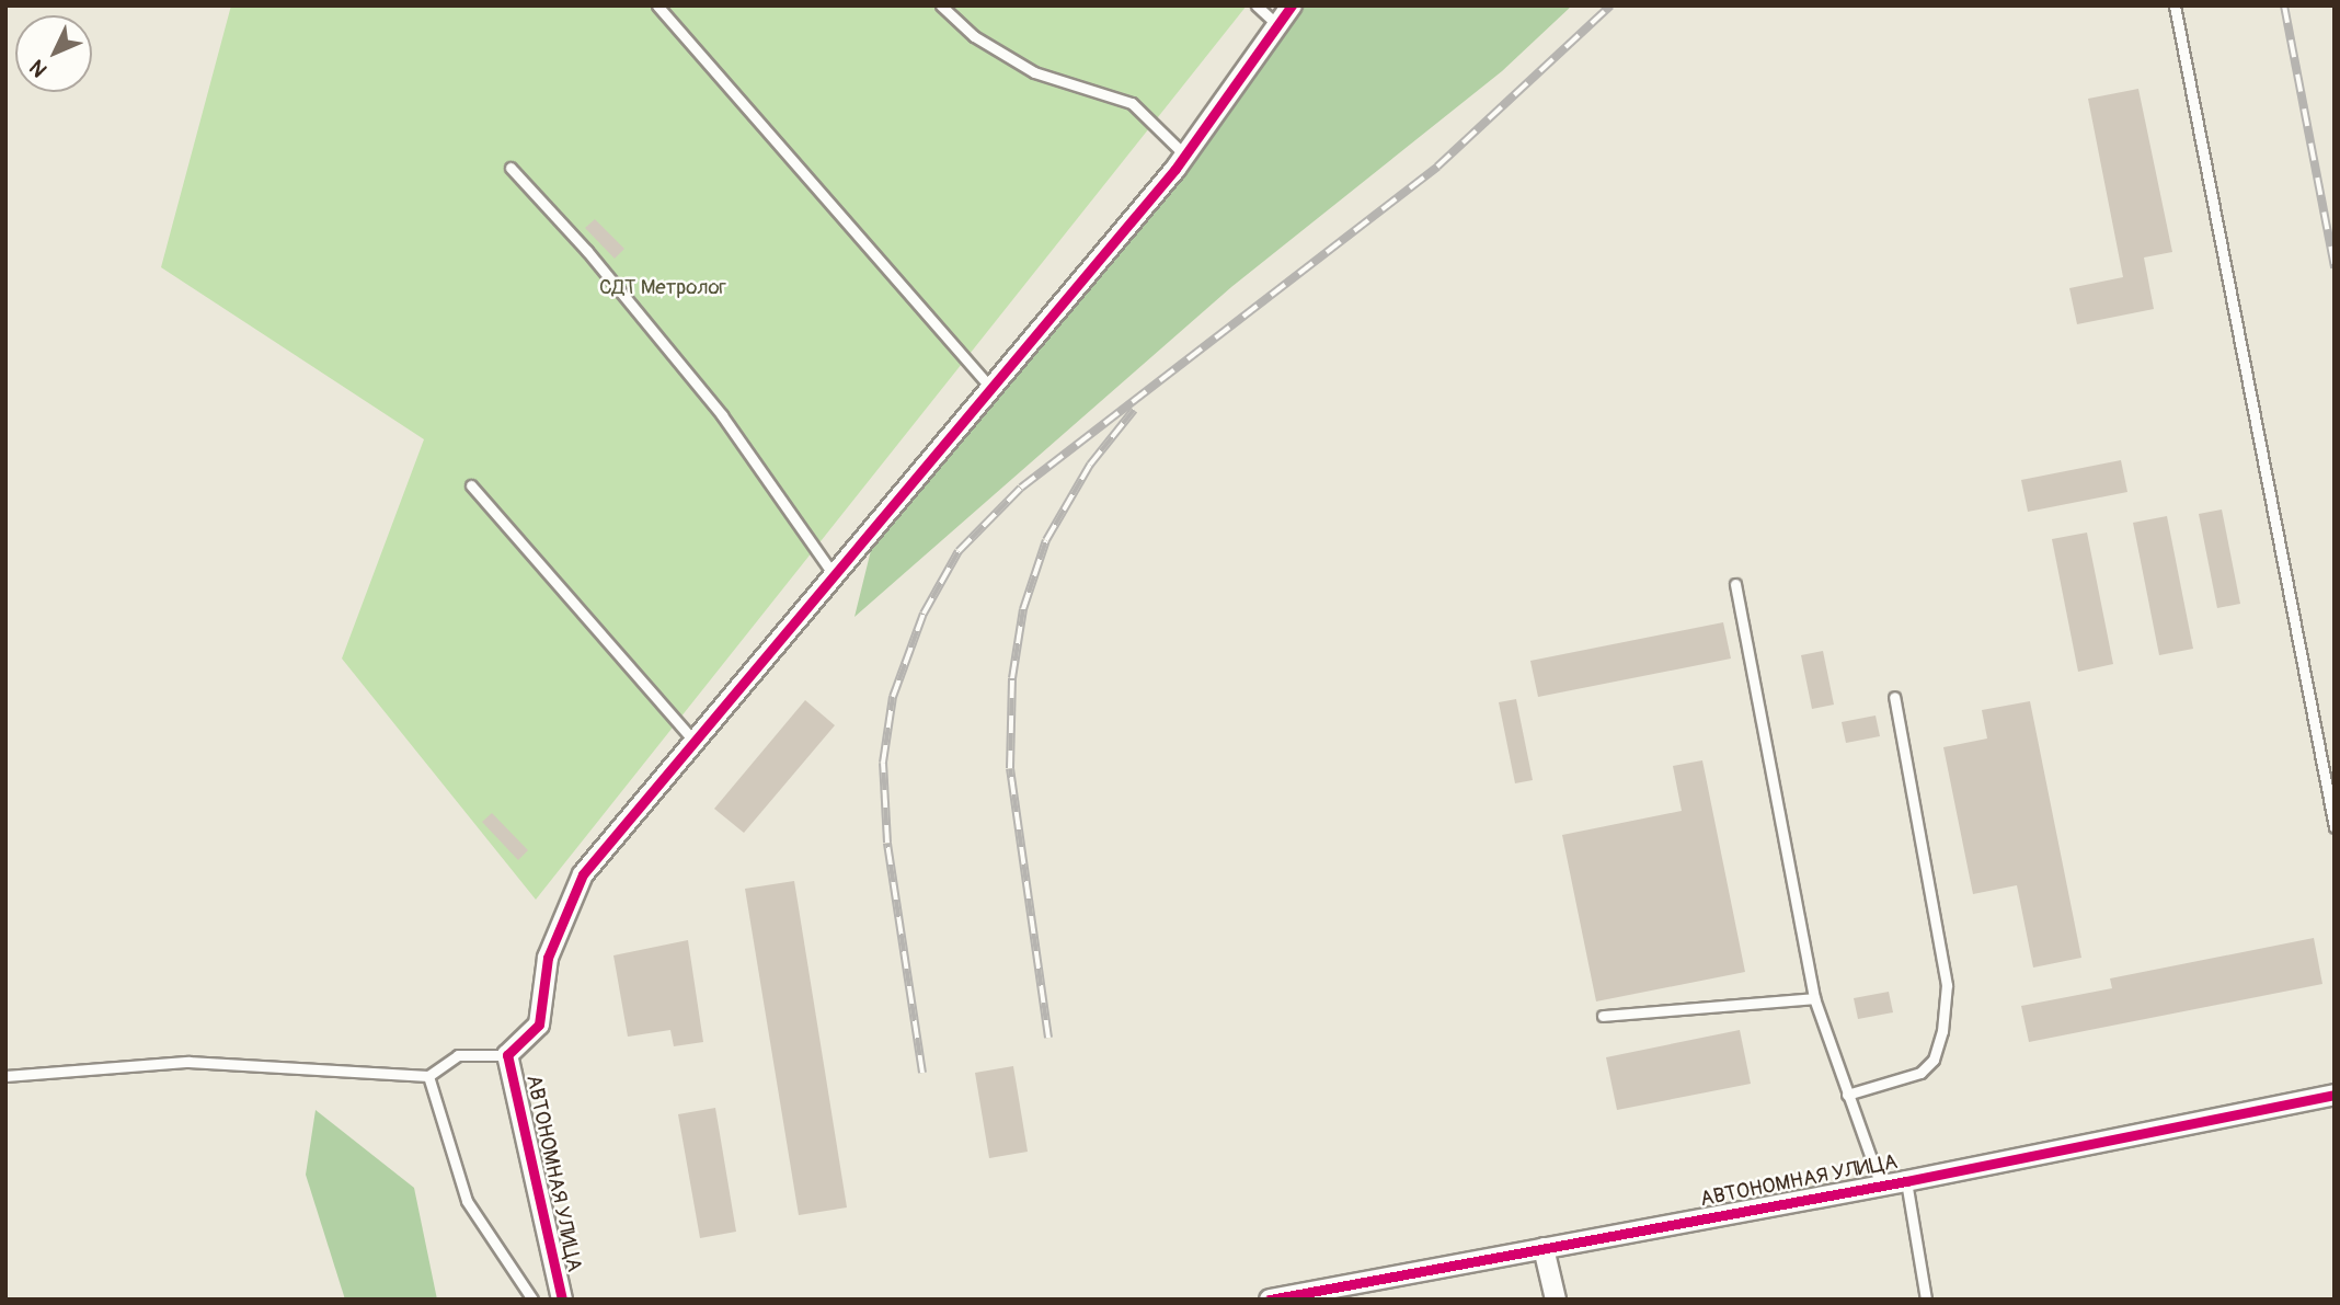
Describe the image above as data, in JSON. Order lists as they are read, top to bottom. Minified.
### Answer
{"streets":{"street":["АВТОНОМНАЯ УЛИЦА"]},"parks":["СДТ Метролог"],"north":"bottom left"}
